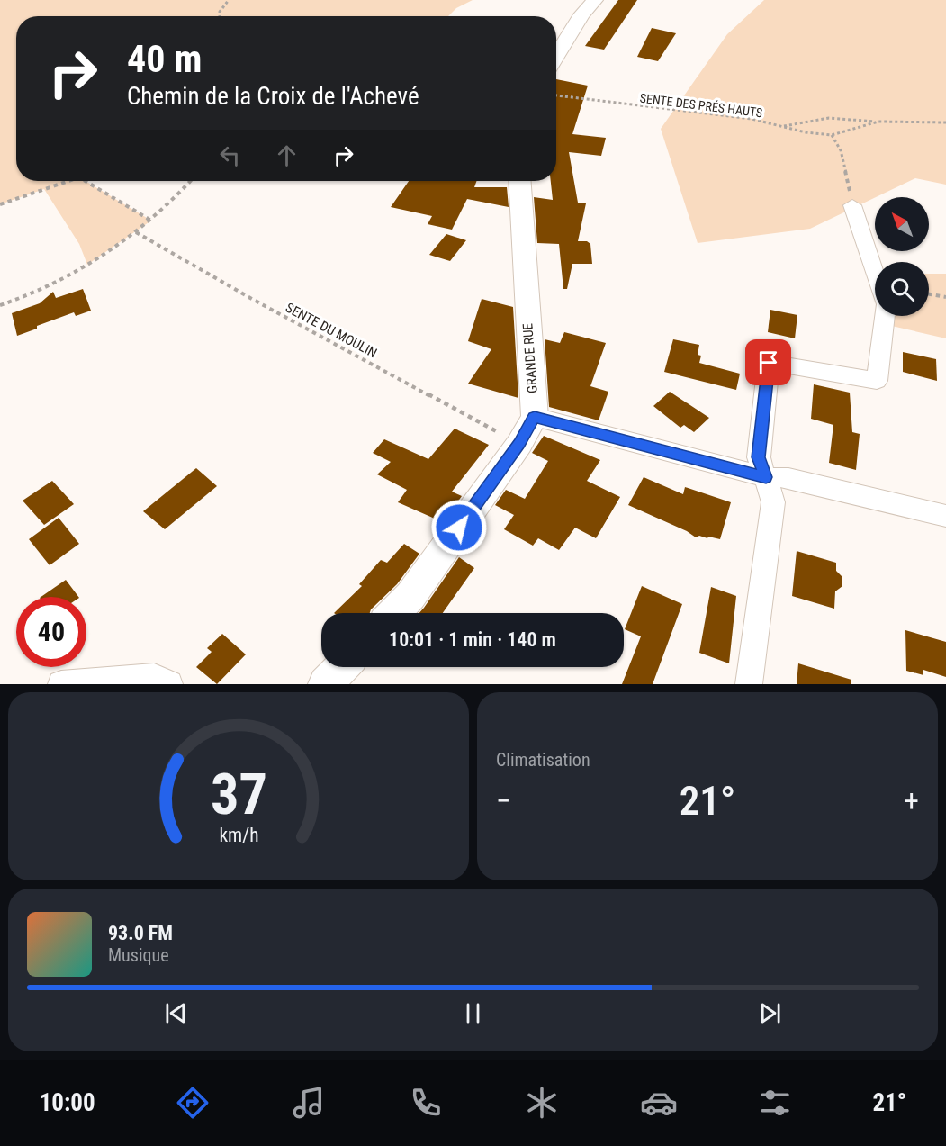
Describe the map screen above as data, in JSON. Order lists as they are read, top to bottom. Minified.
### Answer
{"streets":{"street":["GRANDE RUE"],"path":["SENTE DES PRÉS HAUTS","SENTE DU MOULIN"]},"north":"top left","page":{"turn":["40 m","Chemin de la Croix de l'Achevé"],"limit":"40","trip":"10:01 · 1 min · 140 m","tile":"Climatisation","heat":["−","21°","+"],"song":["93.0 FM","Musique"],"tabs":["10:00","21°"],"gauge":["37","km/h"]}}
